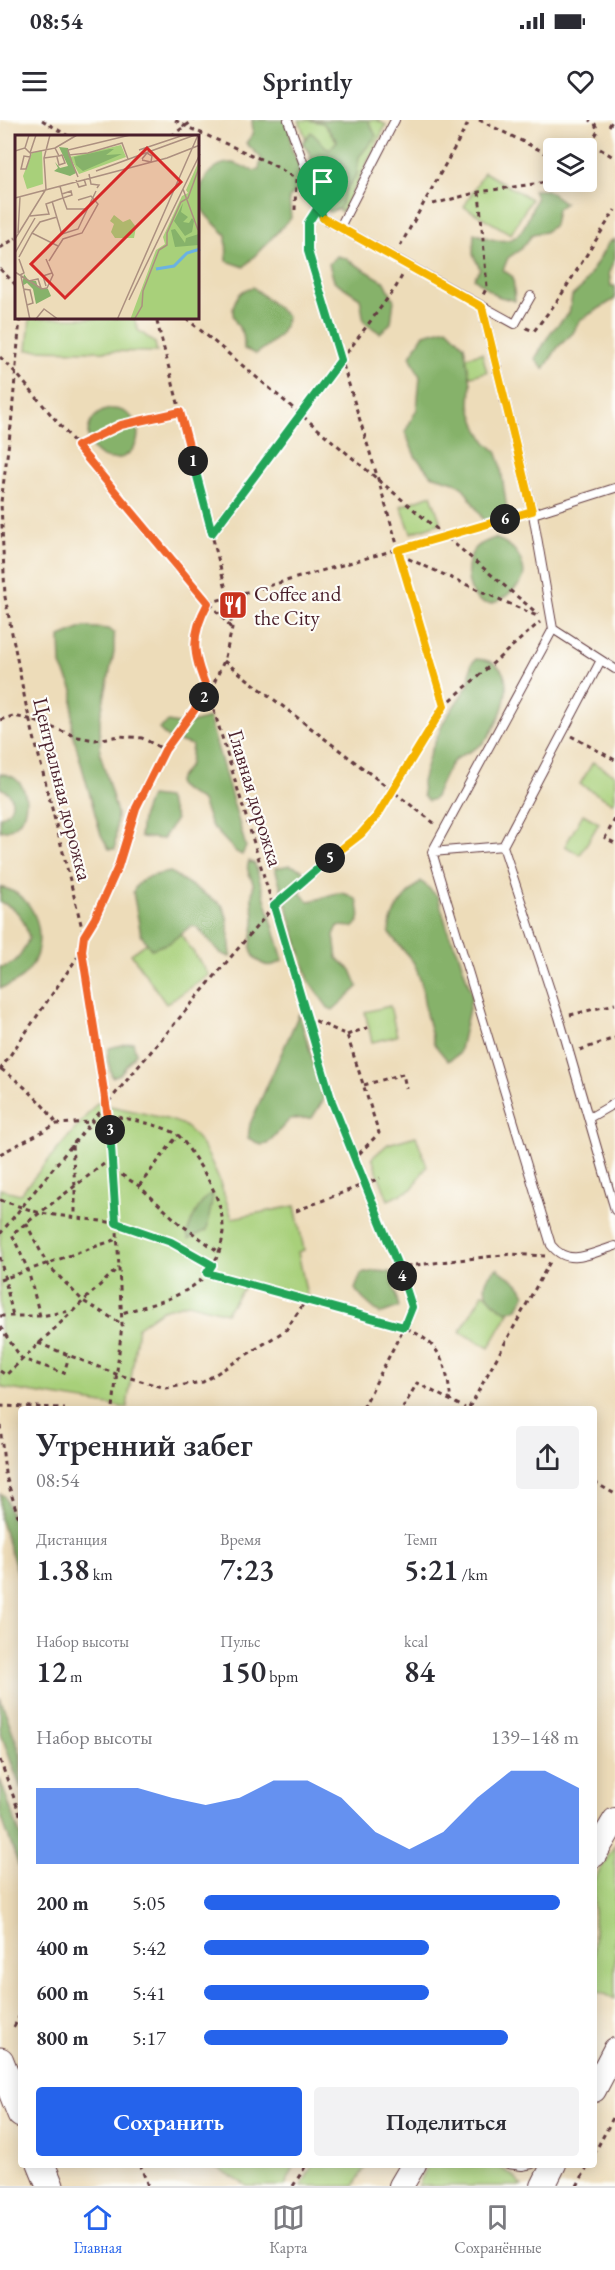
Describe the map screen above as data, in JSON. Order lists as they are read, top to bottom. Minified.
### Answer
{"streets":{"path":["Центральная дорожка","Главная дорожка"]},"places":{"restaurant":["Coffee and the City"]},"page":{"status":"08:54","header":"Sprintly","pins":["1","6","2","5","3","4"],"heading":["Утренний забег","08:54"],"stats":[["Дистанция","1.38 km"],["Время","7:23"],["Темп","5:21 /km"],["Набор высоты","12 m"],["Пульс","150 bpm"],["kcal","84"]],"chart":["Набор высоты","139–148 m"],"list":[{"name":"200 m","note":"5:05"},{"name":"400 m","note":"5:42"},{"name":"600 m","note":"5:41"},{"name":"800 m","note":"5:17"}],"buttons":["Сохранить","Поделиться"],"tabs":["Главная","Карта","Сохранённые"]}}
